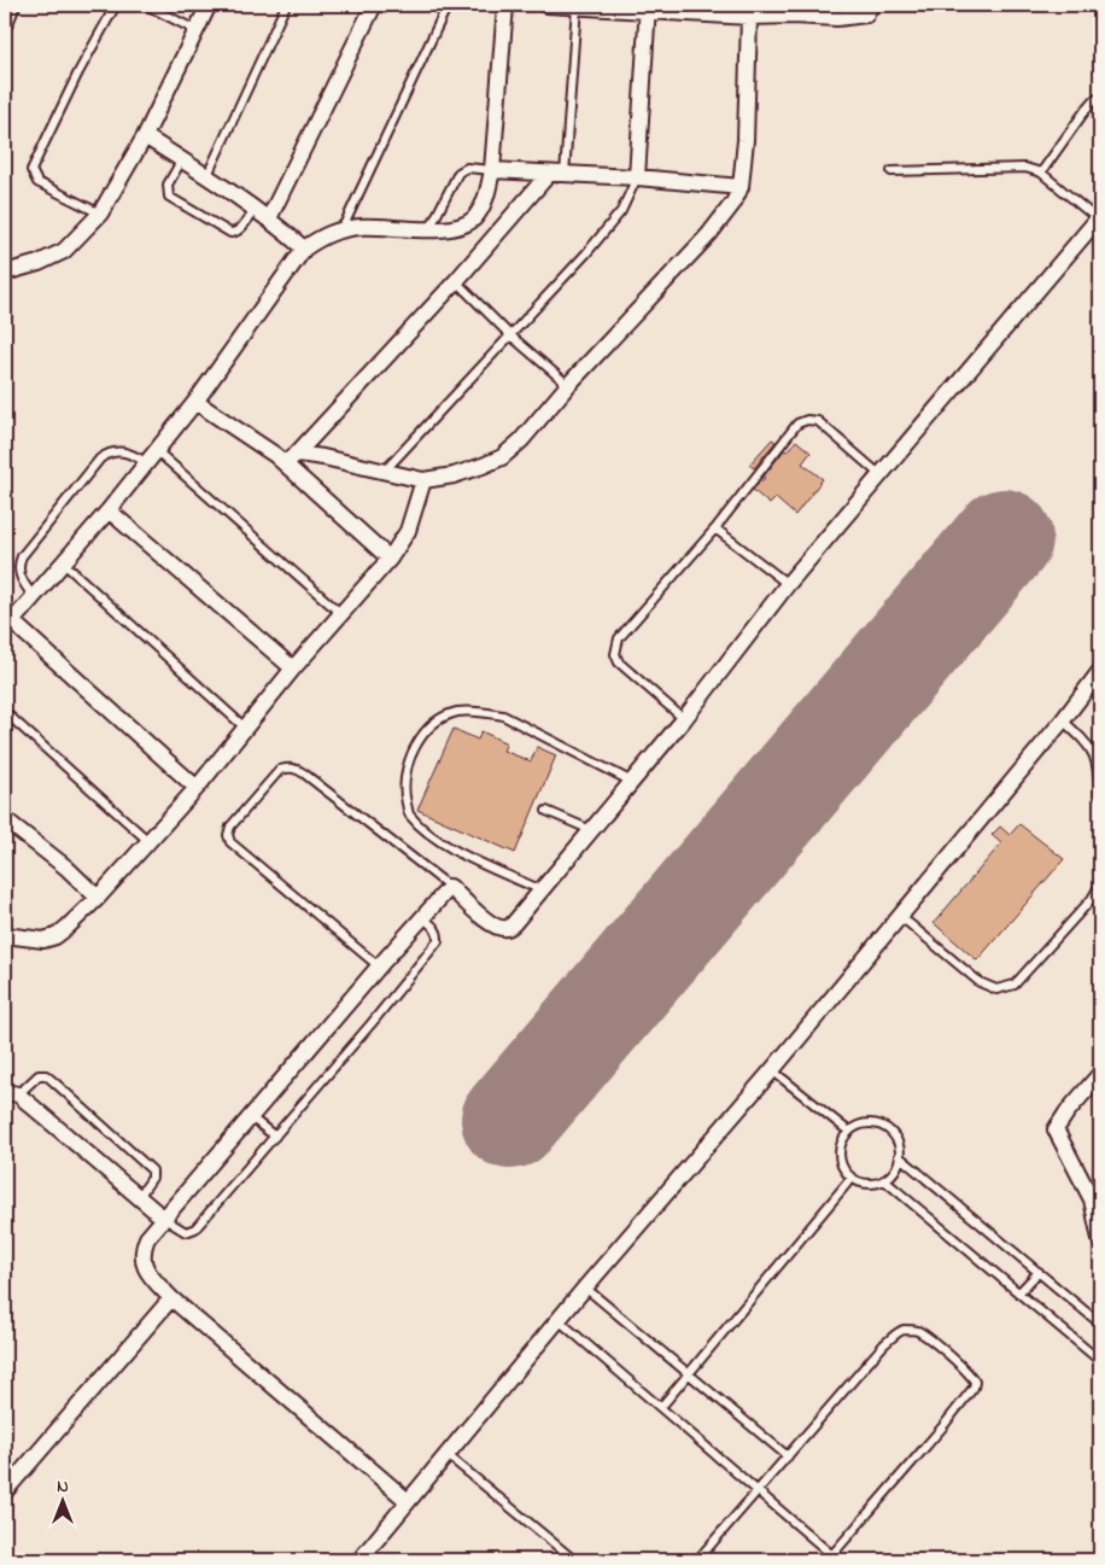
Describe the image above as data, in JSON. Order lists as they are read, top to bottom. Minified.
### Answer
{"north":"top"}
